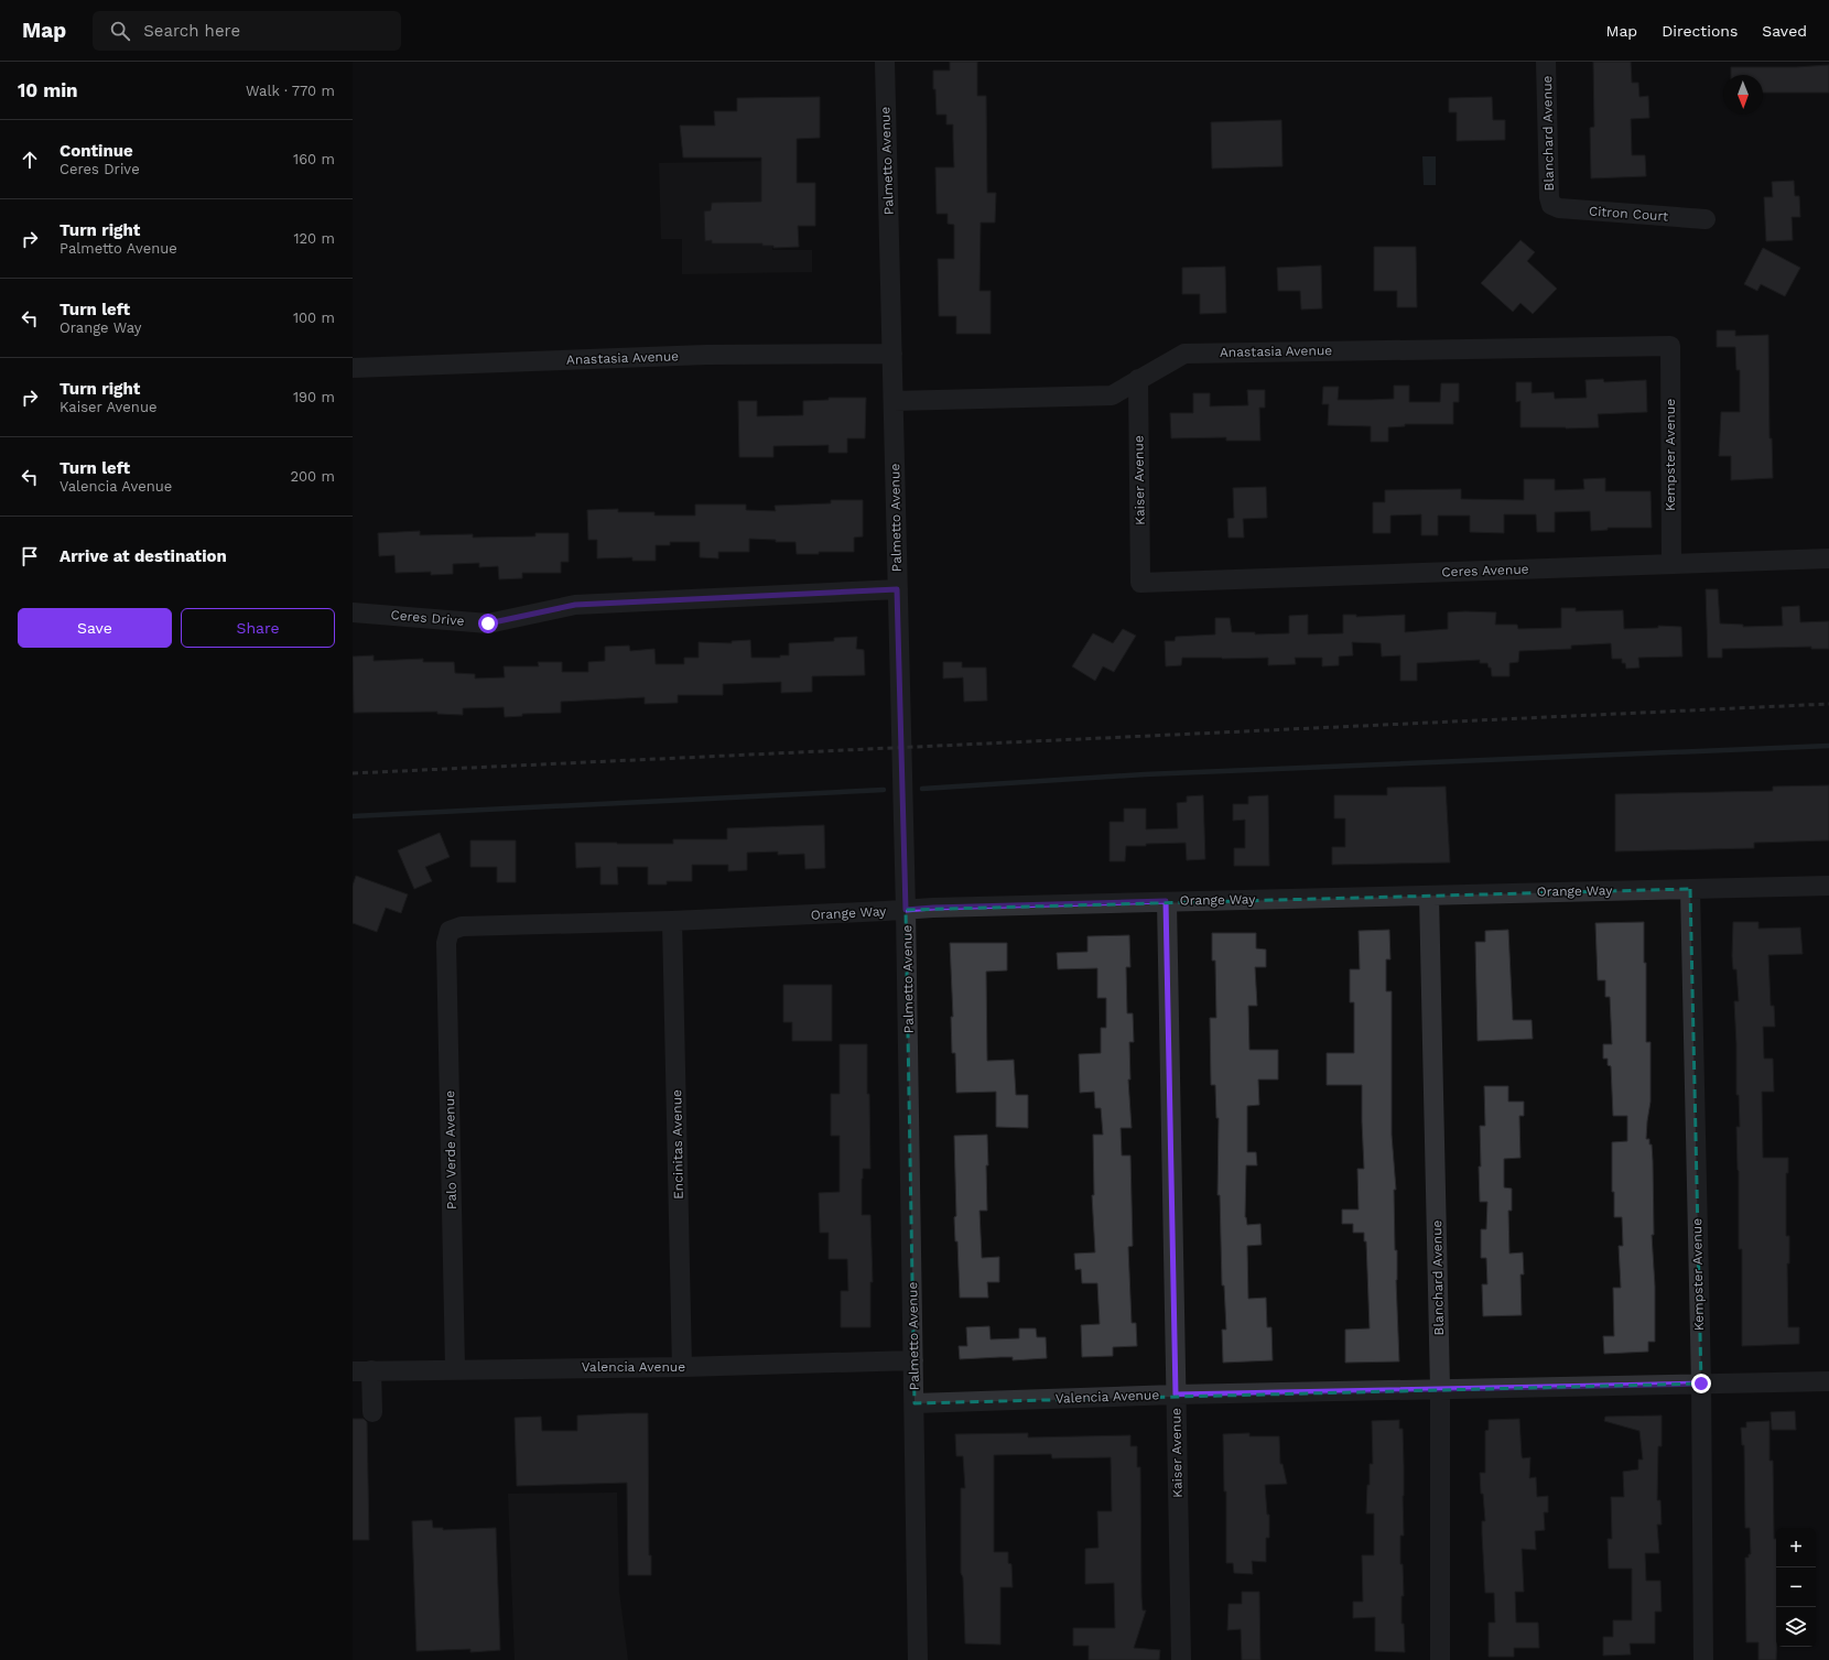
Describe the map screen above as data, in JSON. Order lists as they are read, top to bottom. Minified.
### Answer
{"streets":{"street":["Blanchard Avenue","Palmetto Avenue","Citron Court","Anastasia Avenue","Kempster Avenue","Kaiser Avenue","Ceres Avenue","Ceres Drive","Orange Way","Encinitas Avenue","Palo Verde Avenue","Valencia Avenue"]},"crossings":[["Blanchard Avenue","Citron Court"],["Blanchard Avenue","Orange Way"],["Blanchard Avenue","Valencia Avenue"],["Palmetto Avenue","Anastasia Avenue"],["Palmetto Avenue","Ceres Drive"],["Palmetto Avenue","Orange Way"],["Palmetto Avenue","Valencia Avenue"],["Anastasia Avenue","Kempster Avenue"],["Anastasia Avenue","Kaiser Avenue"],["Kempster Avenue","Ceres Avenue"],["Kempster Avenue","Orange Way"],["Kempster Avenue","Valencia Avenue"],["Kaiser Avenue","Ceres Avenue"],["Kaiser Avenue","Orange Way"],["Kaiser Avenue","Valencia Avenue"],["Orange Way","Encinitas Avenue"],["Orange Way","Palo Verde Avenue"],["Encinitas Avenue","Valencia Avenue"],["Palo Verde Avenue","Valencia Avenue"]],"north":"bottom","page":{"header":"Map","search":"Search here","nav":["Map","Directions","Saved"],"heading":["10 min","Walk · 770 m"],"list":[["Continue","Ceres Drive","160 m"],["Turn right","Palmetto Avenue","120 m"],["Turn left","Orange Way","100 m"],["Turn right","Kaiser Avenue","190 m"],["Turn left","Valencia Avenue","200 m"],"Arrive at destination"],"buttons":["Save","Share"],"map_buttons":["+","−"]}}
